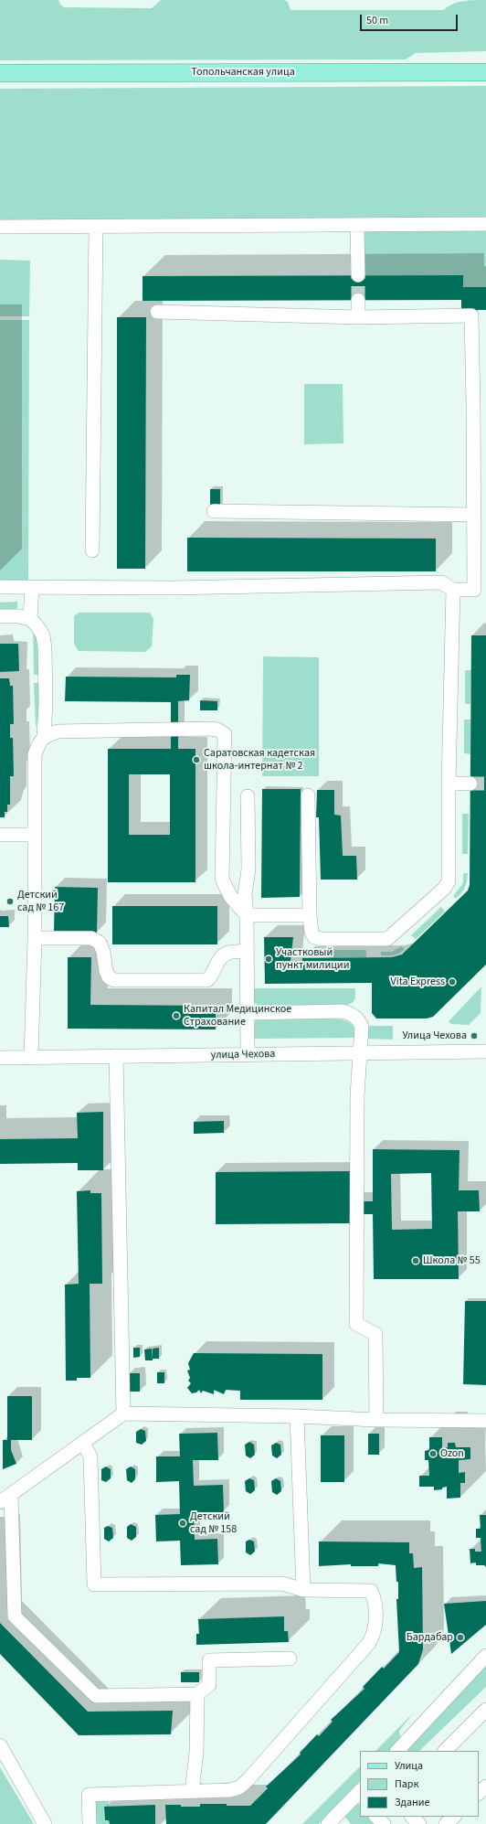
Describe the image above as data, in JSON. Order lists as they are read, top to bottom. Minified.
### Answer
{"streets":{"main road":["Топольчанская улица"],"street":["улица Чехова"]},"places":["Саратовская кадетская школа-интернат № 2","Детский сад № 167","Участковый пункт милиции","Vita Express","Капитал Медицинское Страхование","Улица Чехова","Школа № 55","Ozon","Детский сад № 158","Бардабар"],"legend":["Улица","Парк","Здание"],"scale_bar":"50 m"}
